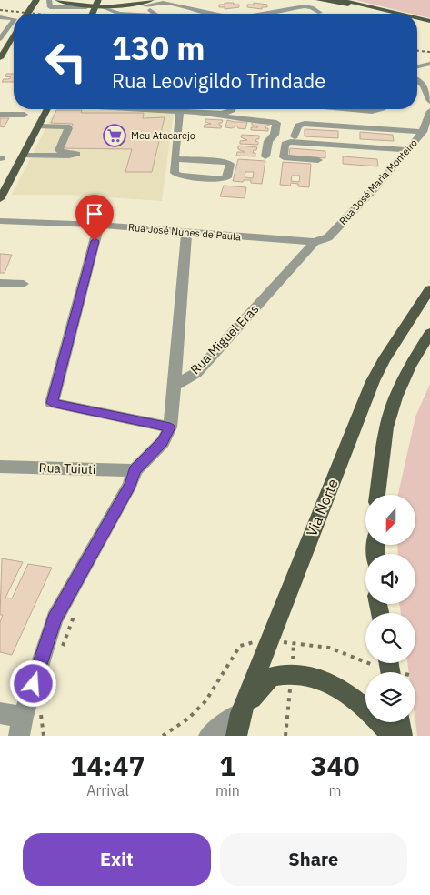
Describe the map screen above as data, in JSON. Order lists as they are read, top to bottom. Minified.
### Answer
{"streets":{"main road":["Via Norte"],"street":["Rua José Maria Monteiro","Rua José Nunes de Paula","Rua Miguel Eras","Rua Tuiuti"]},"crossings":[["Rua José Maria Monteiro","Rua José Nunes de Paula"],["Rua José Maria Monteiro","Rua Miguel Eras"],["Rua José Nunes de Paula","Rua Miguel Eras"]],"places":{"supermarket":["Meu Atacarejo"]},"north":"bottom","page":{"turn":["130 m","Rua Leovigildo Trindade"],"eta":["14:47","Arrival","1","min","340","m"],"buttons":["Exit","Share"]}}
